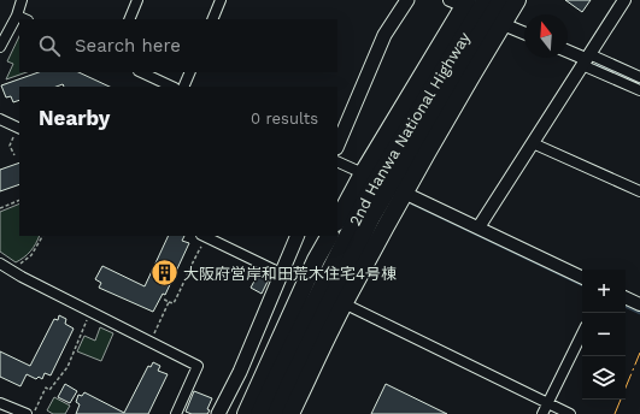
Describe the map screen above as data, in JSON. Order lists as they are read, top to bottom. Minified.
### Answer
{"streets":{"highway":["2nd Hanwa National Highway"]},"places":{"building":["大阪府営岸和田荒木住宅4号棟"]},"north":"top","page":{"search":"Search here","heading":["Nearby","0 results"],"map_buttons":["+","−"]}}
